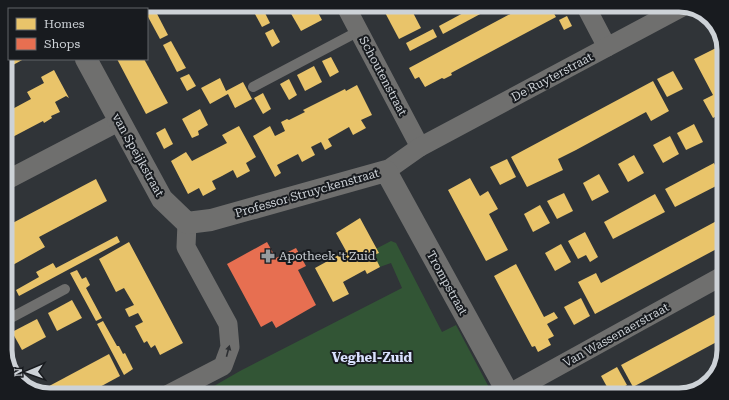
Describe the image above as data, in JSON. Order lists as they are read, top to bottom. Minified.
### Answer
{"streets":{"street":["Schoutenstraat","De Ruyterstraat","van Speijkstraat","Professor Struyckenstraat","Trompstraat","Van Wassenaerstraat"]},"crossings":[["Schoutenstraat","De Ruyterstraat"],["Schoutenstraat","Professor Struyckenstraat"],["De Ruyterstraat","Professor Struyckenstraat"],["van Speijkstraat","Professor Struyckenstraat"],["Professor Struyckenstraat","Trompstraat"]],"districts":["Veghel-Zuid"],"places":{"pharmacy":["Apotheek 't Zuid"]},"legend":["Homes","Shops"],"north":"left"}
